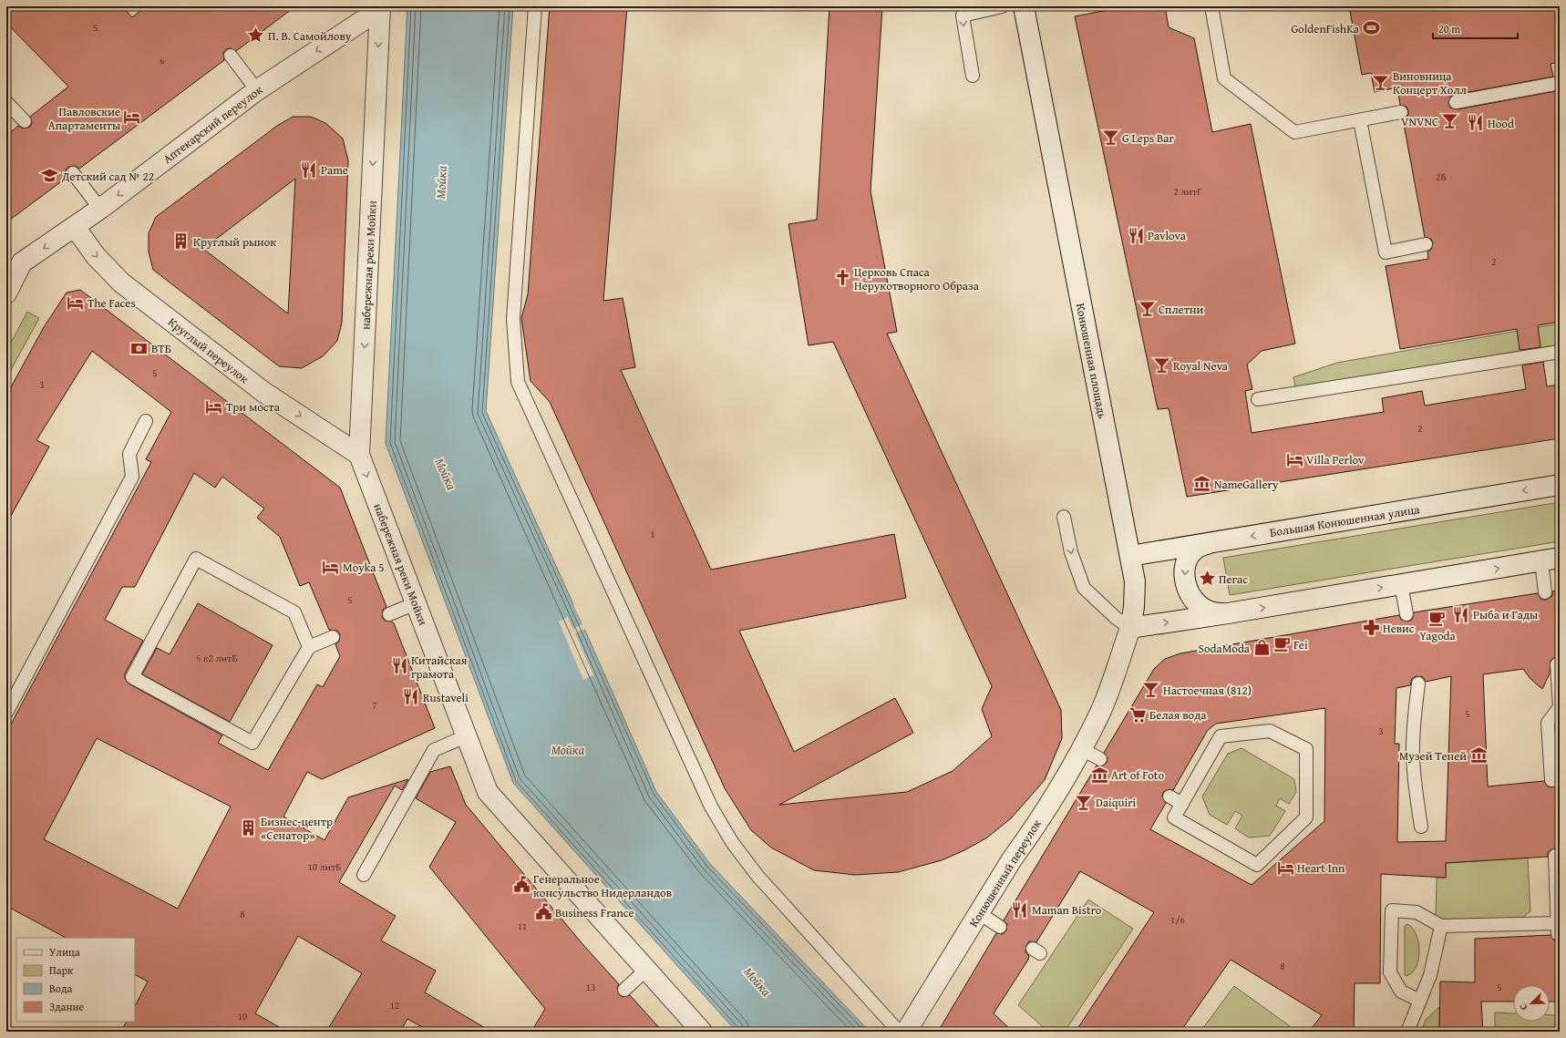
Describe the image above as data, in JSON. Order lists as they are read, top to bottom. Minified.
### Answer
{"streets":{"street":["Аптекарский переулок","набережная реки Мойки","Круглый переулок","Конюшенная площадь","Большая Конюшенная улица","Конюшенный переулок"]},"crossings":[["Аптекарский переулок","набережная реки Мойки"],["Аптекарский переулок","Круглый переулок"],["набережная реки Мойки","Круглый переулок"],["Конюшенная площадь","Большая Конюшенная улица"],["Конюшенная площадь","Конюшенный переулок"]],"one_way":["Аптекарский переулок","набережная реки Мойки","Круглый переулок"],"water":["Мойка"],"places":{"sports":["GoldenFishKa"],"place":["П. В. Самойлову","Пегас"],"bar":["Виновница Концерт Холл","VNVNC","G Leps Bar","Сплетни","Royal Neva","Настоечная (812)","Daiquiri"],"hotel":["Павловские Апартаменты","The Faces","Три моста","Villa Perlov","Moyka 5","Heart Inn"],"restaurant":["Hood","Pame","Pavlova","Рыба и Гады","Китайская грамота","Rustaveli","Maman Bistro"],"school or university":["Детский сад № 22"],"building":["Круглый рынок","Бизнес-центр «Сенатор»"],"church":["Церковь Спаса Нерукотворного Образа"],"bank":["ВТБ"],"museum":["NameGallery","Музей Теней","Art of Foto"],"cafe":["Yagoda","Fei"],"pharmacy":["Невис"],"shop":["SodaModa"],"supermarket":["Белая вода"],"public building":["Генеральное консульство Нидерландов","Business France"]},"house_numbers":["5","6","2В","2 литГ","2","5","3","2","1","5","5 к2 литБ","7","5","3","10 литБ","8","1/6","11","8","13","5","12","10"],"legend":["Улица","Парк","Вода","Здание"],"scale_bar":"20 m","north":"bottom left"}
